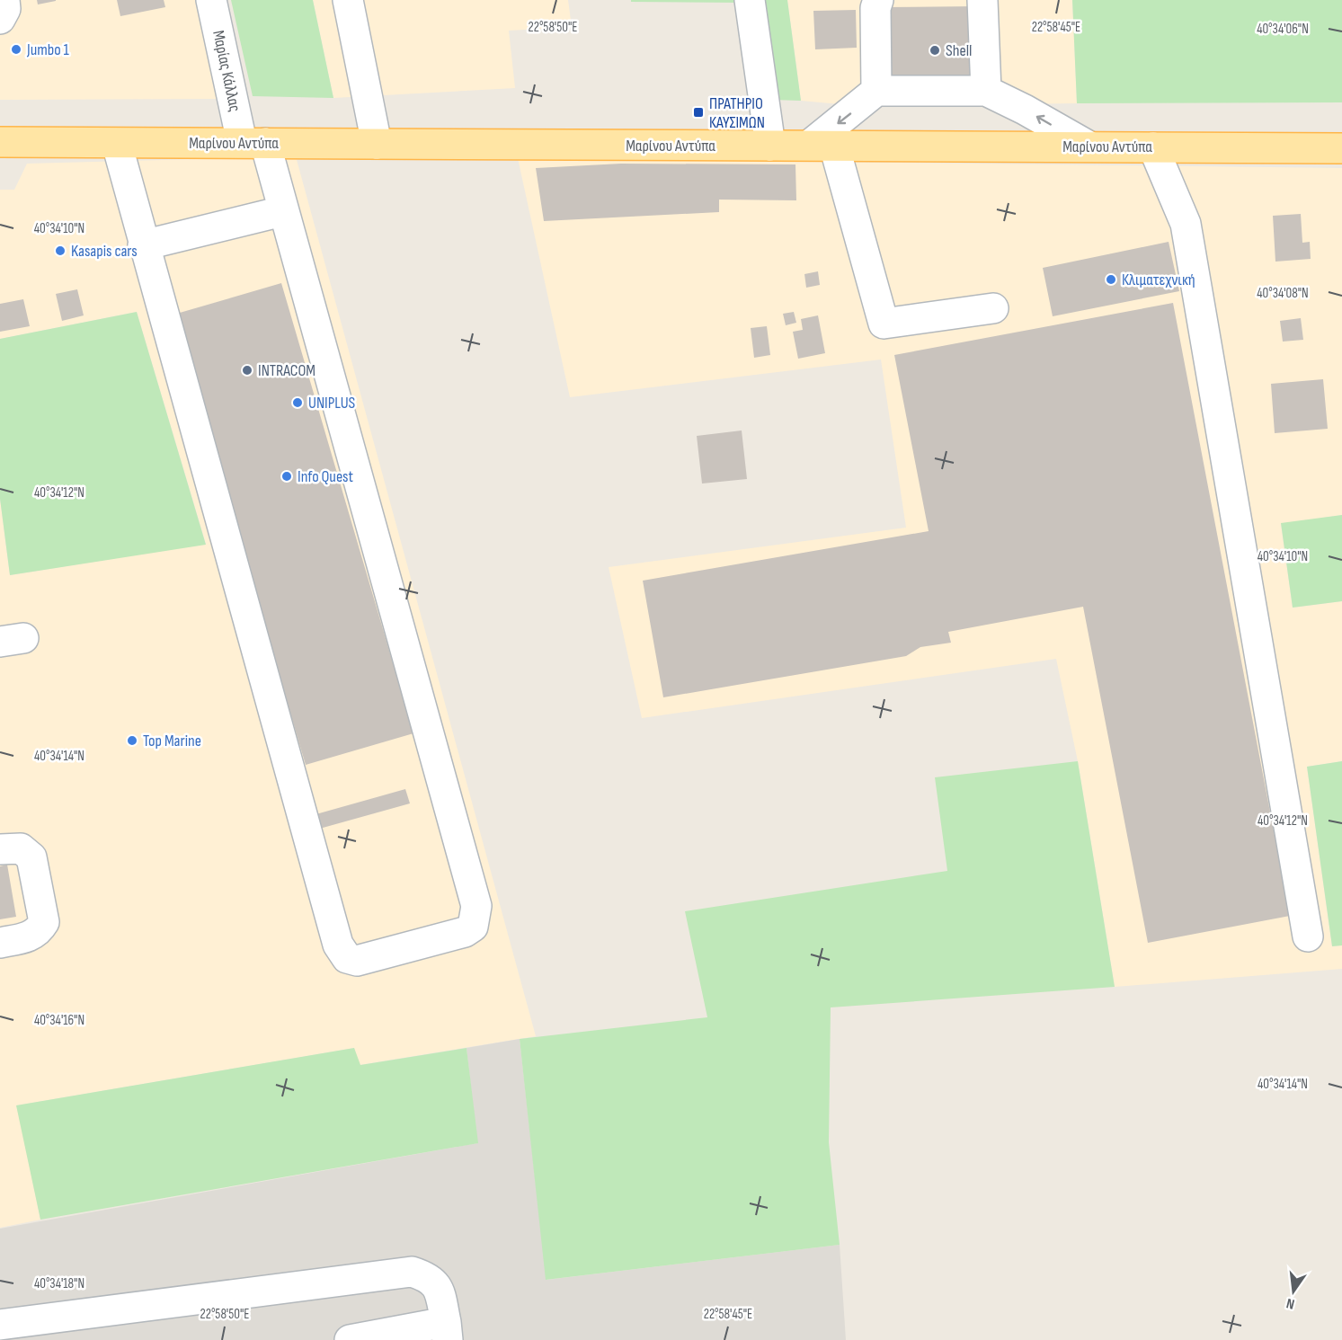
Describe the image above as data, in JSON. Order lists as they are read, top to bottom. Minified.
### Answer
{"streets":{"main road":["Μαρίνου Αντύπα"],"street":["Μαρίας Κάλλας"]},"crossings":[["Μαρίας Κάλλας","Μαρίνου Αντύπα"]],"places":{"other":["Jumbo 1","Shell","Kasapis cars","Κλιματεχνική","INTRACOM","UNIPLUS","Info Quest","Top Marine"],"transit":["ΠΡΑΤΗΡΙΟ ΚΑΥΣΙΜΩΝ"]},"north":"bottom","coordinates":["22°58'50\"E","22°58'45\"E","40°34'06\"N","40°34'10\"N","40°34'08\"N","40°34'12\"N","40°34'14\"N","40°34'16\"N","40°34'18\"N"]}
